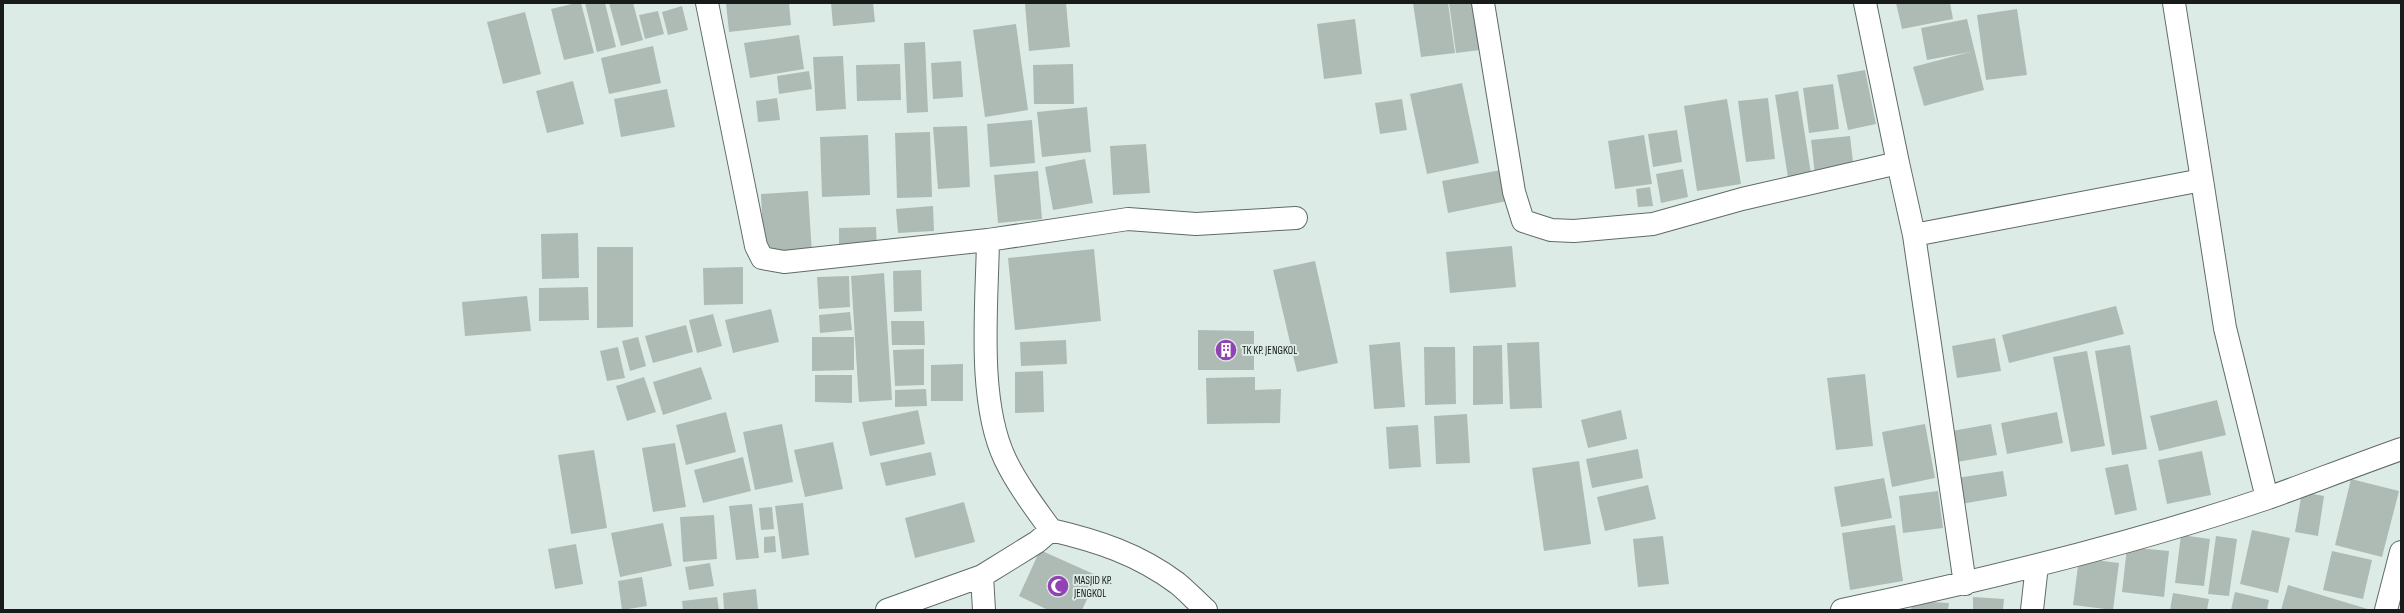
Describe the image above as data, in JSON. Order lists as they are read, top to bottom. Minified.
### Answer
{"places":{"building":["TK KP. JENGKOL"],"mosque":["MASJID KP. JENGKOL"]}}
